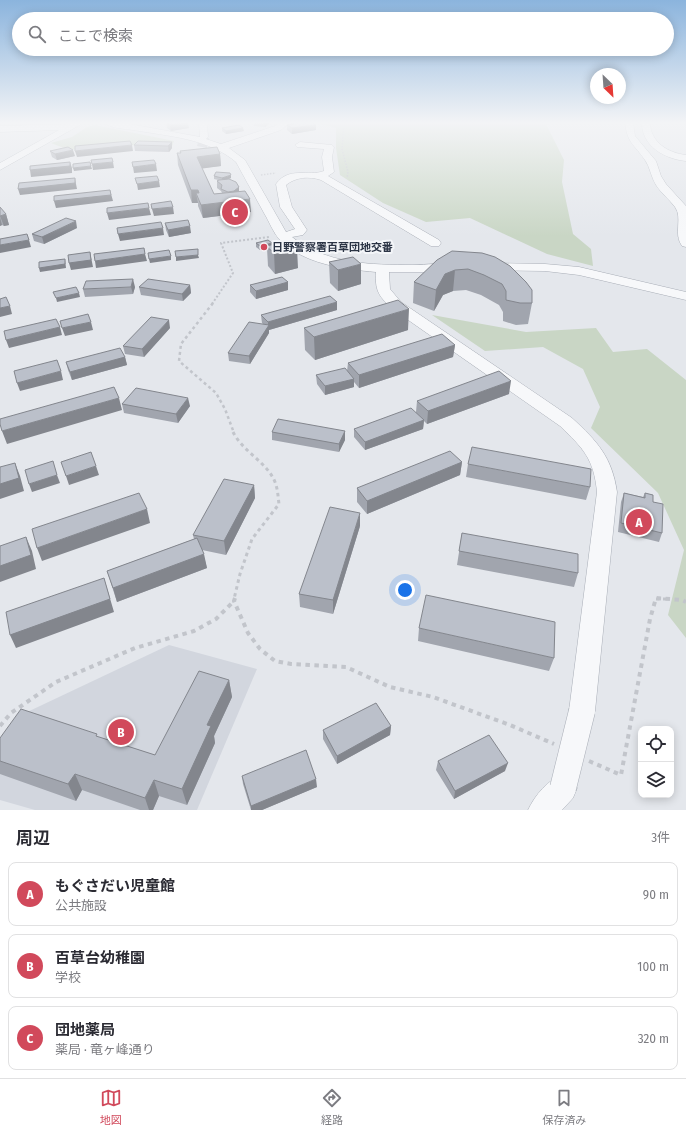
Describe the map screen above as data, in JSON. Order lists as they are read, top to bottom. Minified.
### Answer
{"places":["日野警察署百草団地交番"],"north":"bottom right","page":{"search":"ここで検索","pins":["C","A","B"],"heading":["周辺","3件"],"list":[{"mark":"A","name":"もぐさだい児童館","note":"公共施設","value":"90 m"},{"mark":"B","name":"百草台幼稚園","note":"学校","value":"100 m"},{"mark":"C","name":"団地薬局","note":"薬局 · 竜ヶ峰通り","value":"320 m"}],"nav":["地図","経路","保存済み"]}}
